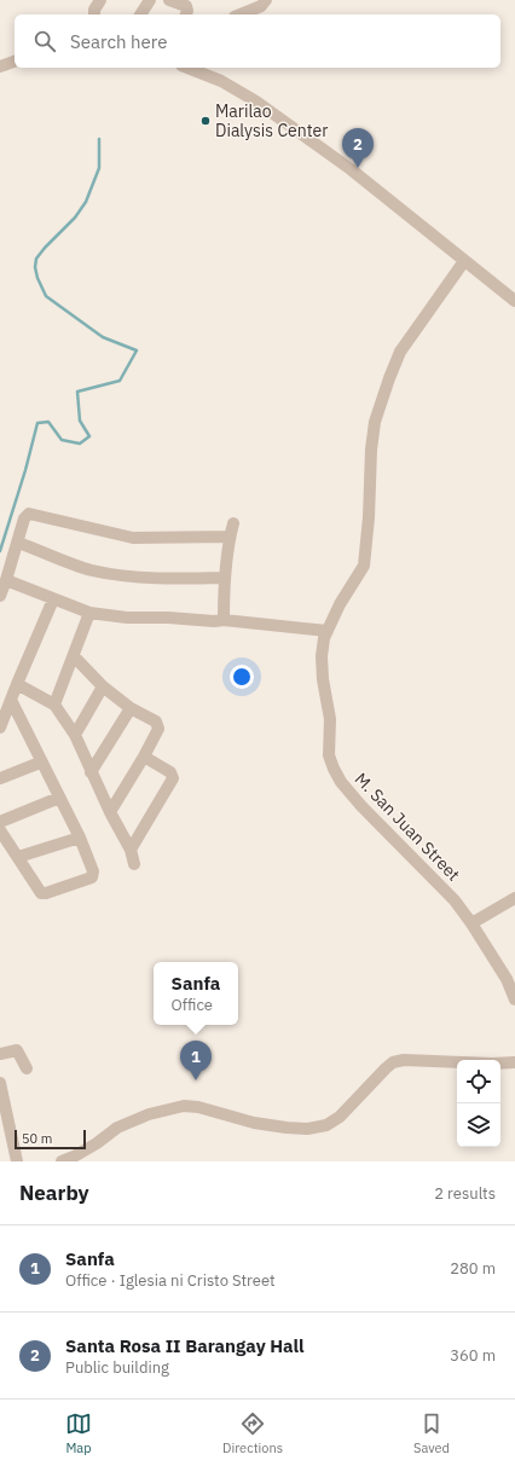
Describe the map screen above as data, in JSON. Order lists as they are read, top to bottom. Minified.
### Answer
{"streets":{"street":["M. San Juan Street"]},"places":["Marilao Dialysis Center"],"scale_bar":"50 m","page":{"search":"Search here","pins":["2","1"],"popup":["Sanfa","Office"],"scale":"50 m","heading":["Nearby","2 results"],"list":[{"mark":"1","name":"Sanfa","note":"Office · Iglesia ni Cristo Street","value":"280 m"},{"mark":"2","name":"Santa Rosa II Barangay Hall","note":"Public building","value":"360 m"}],"nav":["Map","Directions","Saved"]}}
